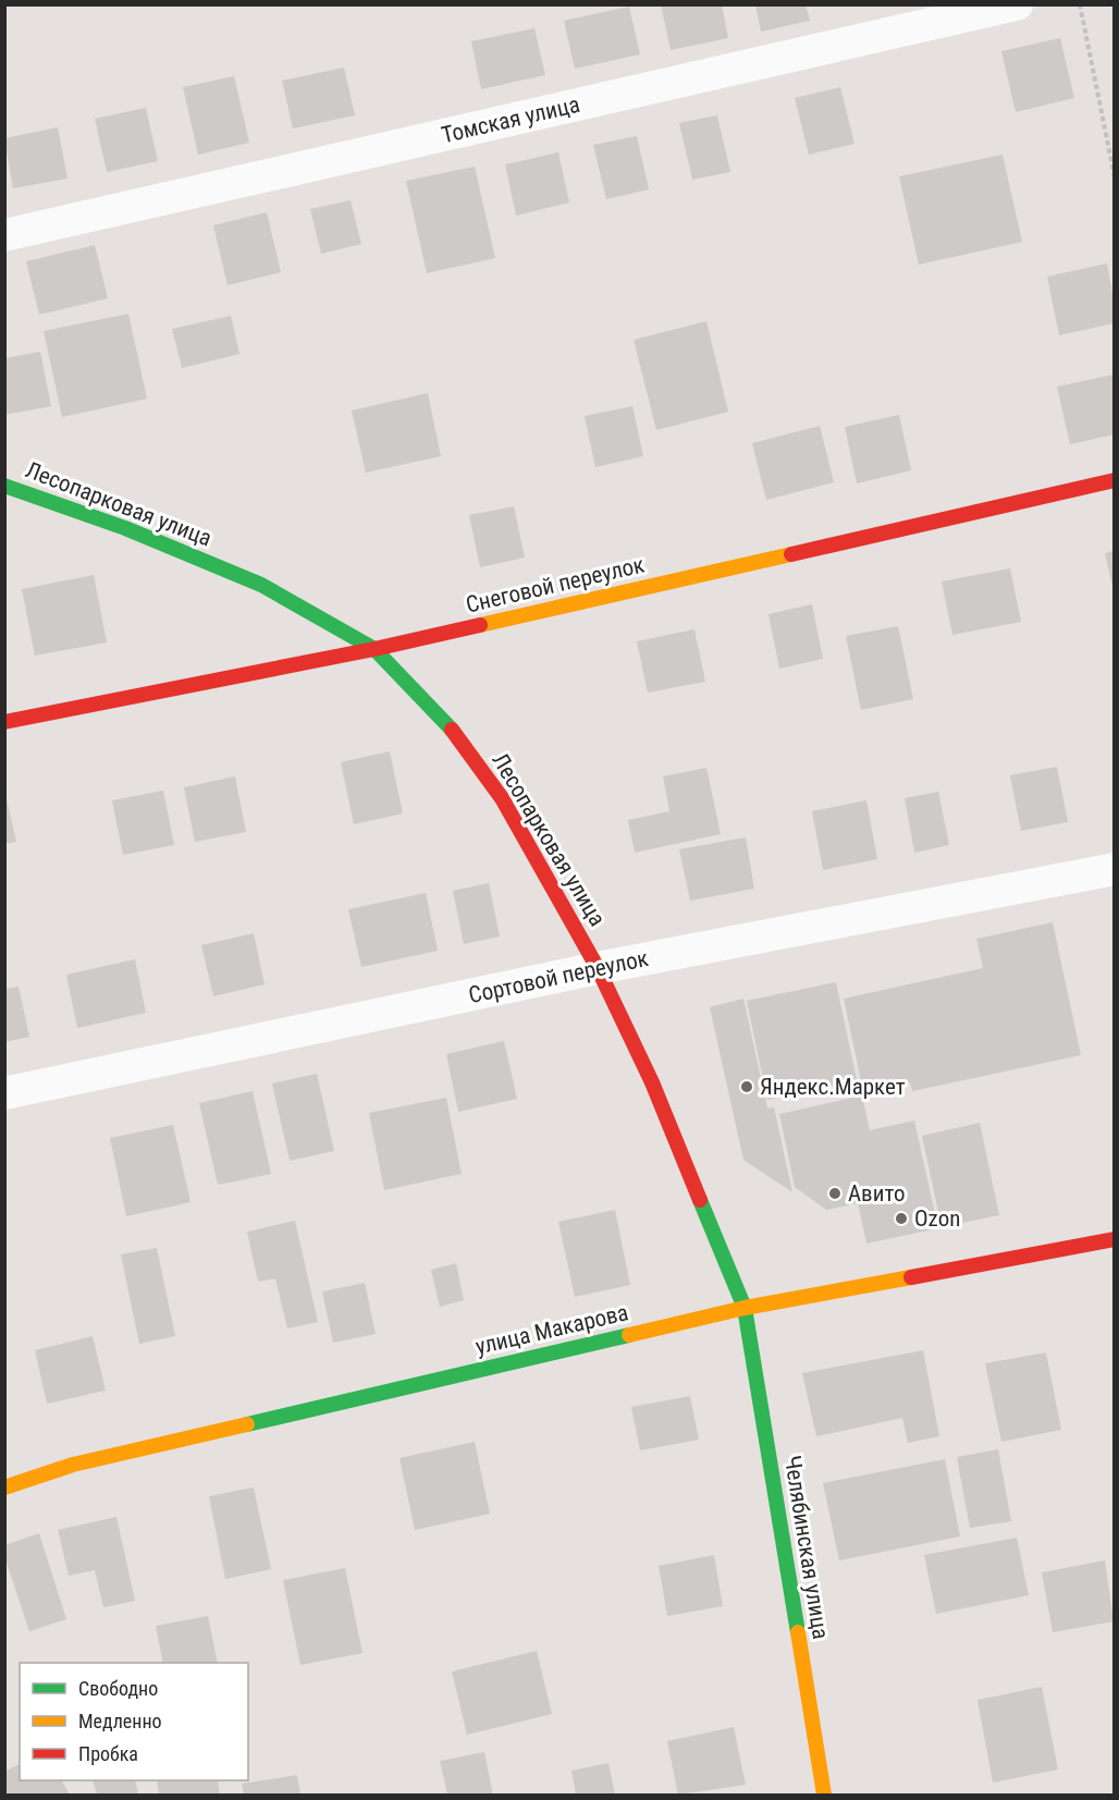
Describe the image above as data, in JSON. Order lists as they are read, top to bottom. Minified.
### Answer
{"streets":{"street":["Томская улица","Лесопарковая улица","Снеговой переулок","Сортовой переулок","улица Макарова","Челябинская улица"]},"crossings":[["Лесопарковая улица","Снеговой переулок"],["Лесопарковая улица","Сортовой переулок"],["Лесопарковая улица","улица Макарова"],["Лесопарковая улица","Челябинская улица"],["улица Макарова","Челябинская улица"]],"places":["Яндекс.Маркет","Авито","Ozon"],"legend":["Свободно","Медленно","Пробка"]}
